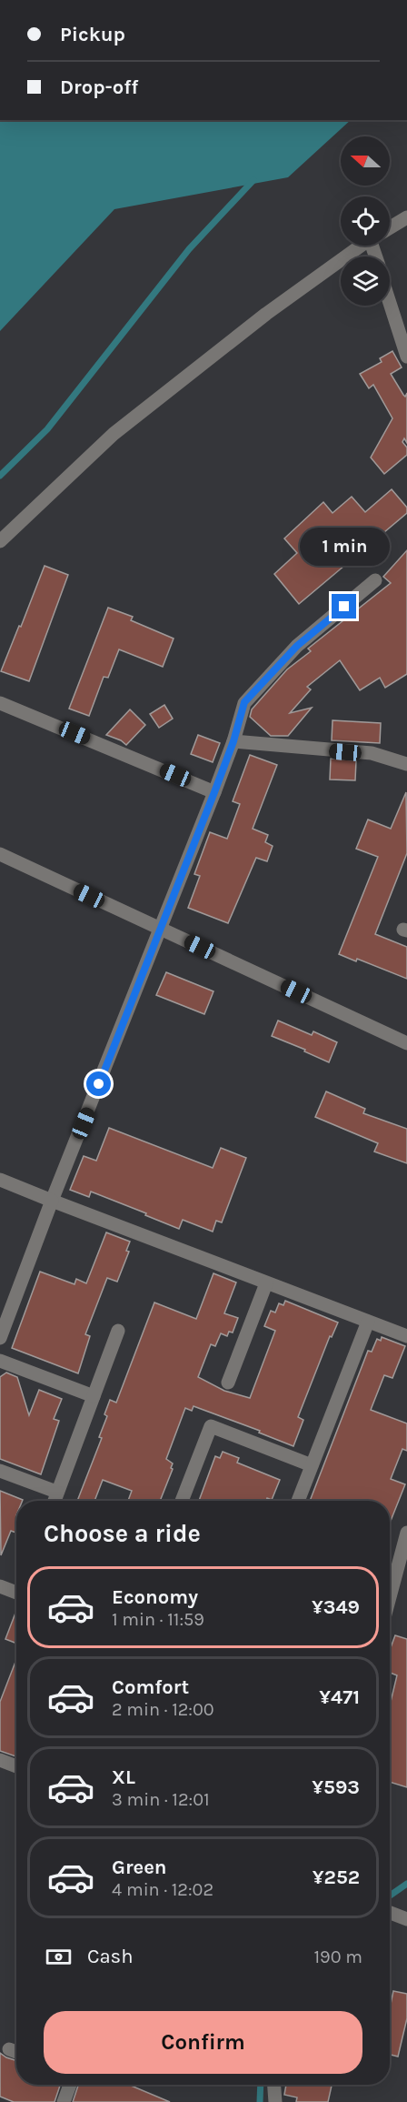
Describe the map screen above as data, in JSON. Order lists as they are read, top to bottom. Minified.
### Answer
{"north":"left","page":{"banner":["Pickup","Drop-off"],"bubble":"1 min","heading":"Choose a ride","list":[{"name":"Economy","note":"1 min · 11:59","value":"¥349"},{"name":"Comfort","note":"2 min · 12:00","value":"¥471"},{"name":"XL","note":"3 min · 12:01","value":"¥593"},{"name":"Green","note":"4 min · 12:02","value":"¥252"}],"pay":["Cash","190 m"],"buttons":"Confirm"}}
